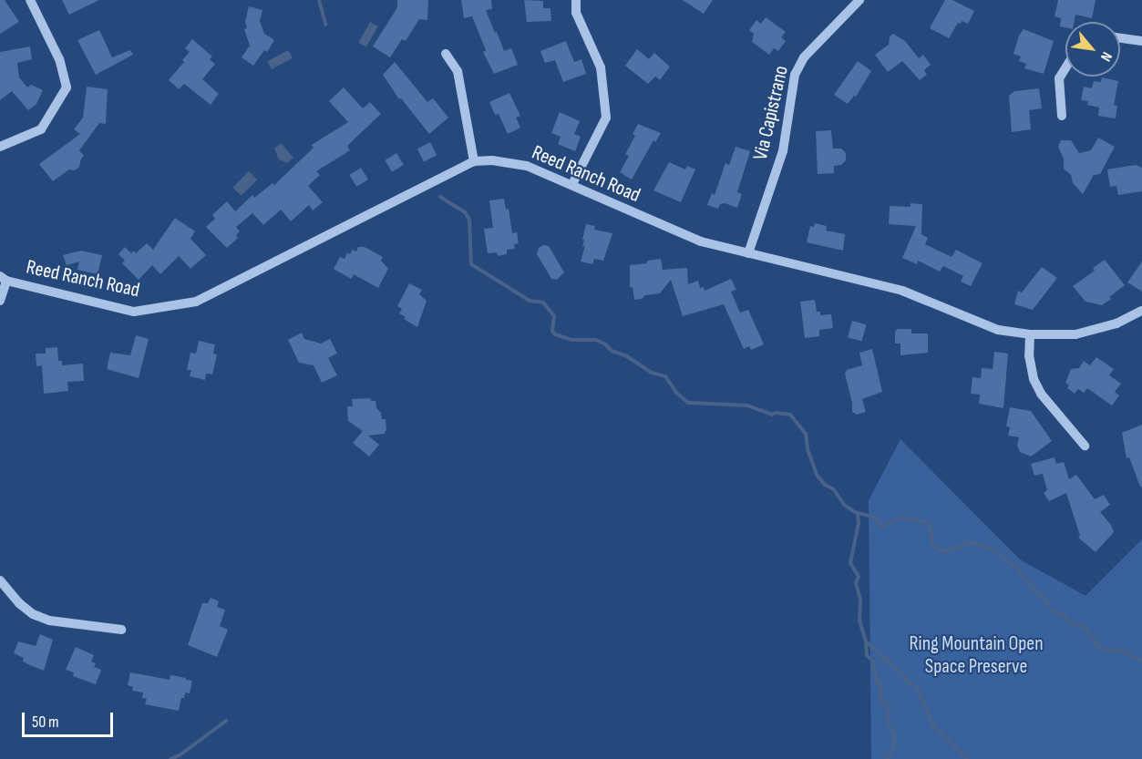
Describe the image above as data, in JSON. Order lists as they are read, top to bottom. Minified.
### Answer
{"streets":{"street":["Via Capistrano","Reed Ranch Road"]},"crossings":[["Via Capistrano","Reed Ranch Road"]],"parks":["Ring Mountain Open Space Preserve"],"scale_bar":"50 m","north":"bottom right"}
